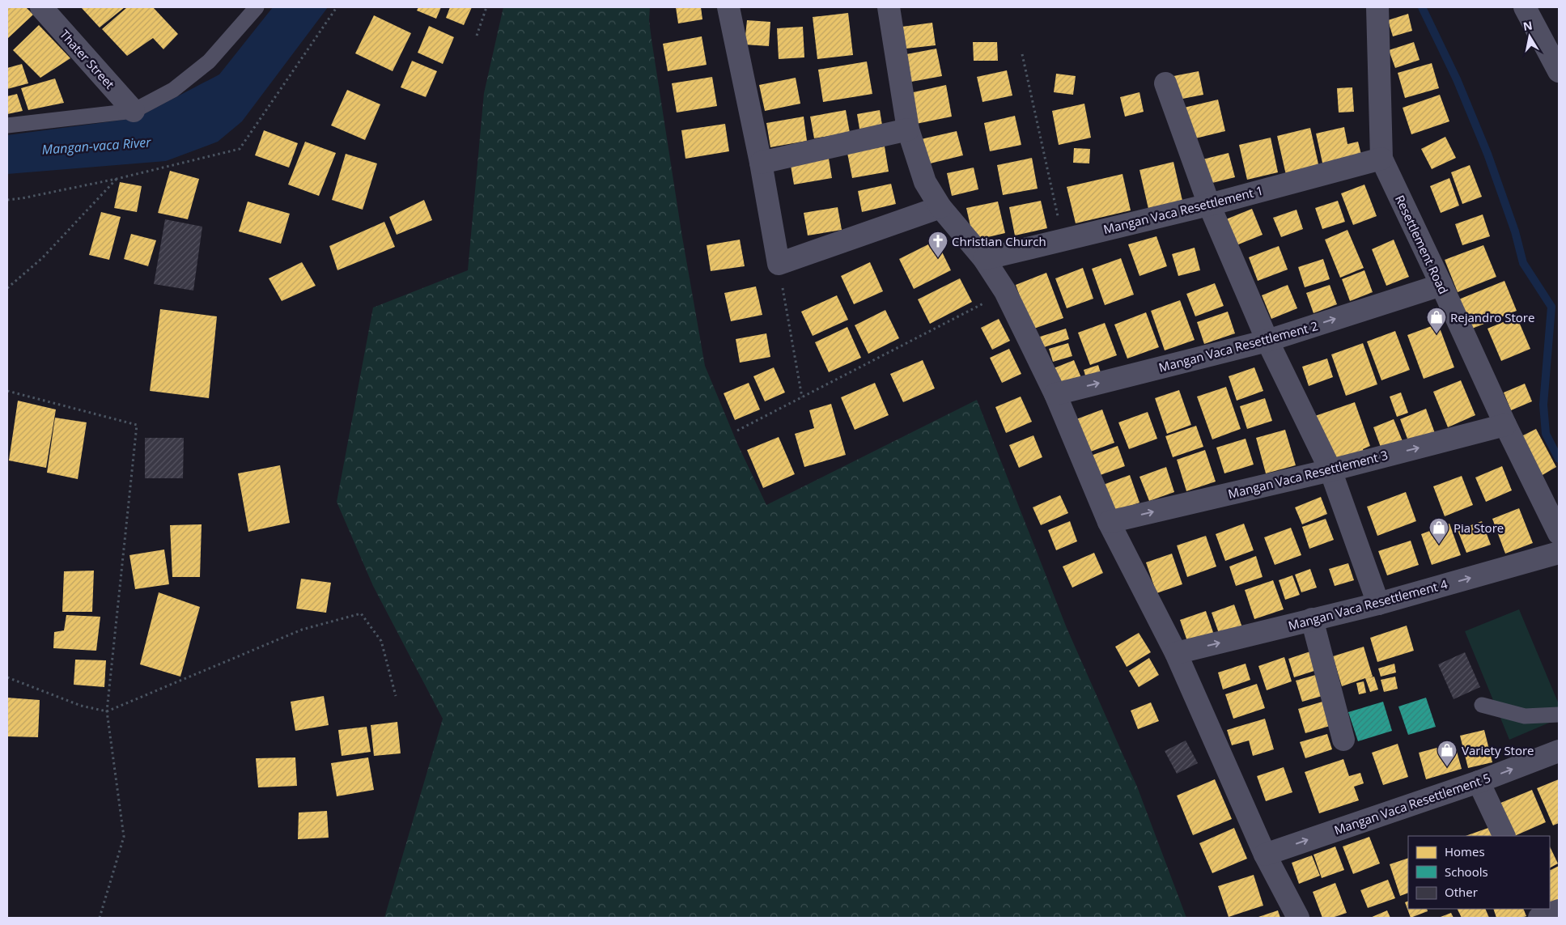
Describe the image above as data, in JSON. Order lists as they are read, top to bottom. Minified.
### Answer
{"streets":{"street":["Thater Street","Mangan Vaca Resettlement 1","Resettlement Road","Mangan Vaca Resettlement 2","Mangan Vaca Resettlement 3","Mangan Vaca Resettlement 4","Mangan Vaca Resettlement 5"]},"crossings":[["Mangan Vaca Resettlement 1","Resettlement Road"],["Resettlement Road","Mangan Vaca Resettlement 2"],["Resettlement Road","Mangan Vaca Resettlement 3"]],"one_way":["Mangan Vaca Resettlement 2","Mangan Vaca Resettlement 3","Mangan Vaca Resettlement 4","Mangan Vaca Resettlement 5"],"water":["Mangan-vaca River"],"places":{"church":["Christian Church"],"shop":["Rejandro Store","Pia Store","Variety Store"]},"legend":["Homes","Schools","Other"],"north":"top"}
